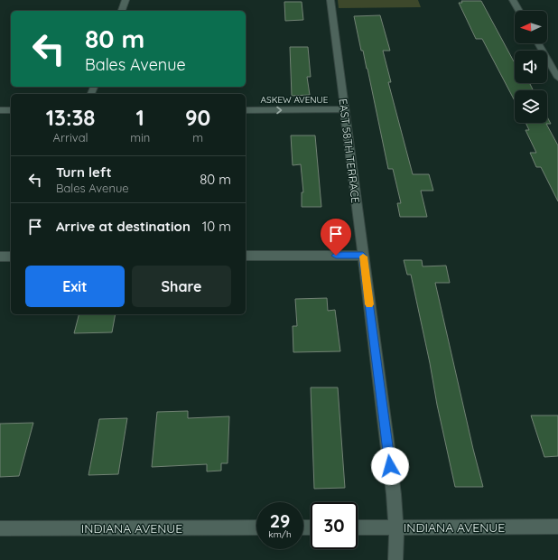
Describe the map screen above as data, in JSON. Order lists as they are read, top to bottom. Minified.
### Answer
{"streets":{"street":["ASKEW AVENUE","EAST 58TH TERRACE","INDIANA AVENUE"]},"crossings":[["ASKEW AVENUE","EAST 58TH TERRACE"],["EAST 58TH TERRACE","INDIANA AVENUE"]],"one_way":["ASKEW AVENUE"],"north":"left","page":{"turn":["80 m","Bales Avenue"],"eta":["13:38","Arrival","1","min","90","m"],"list":[{"name":"Turn left","note":"Bales Avenue","value":"80 m"},{"name":"Arrive at destination","value":"10 m"}],"buttons":["Exit","Share"],"speed":"29 km/h","limit":"30"}}
